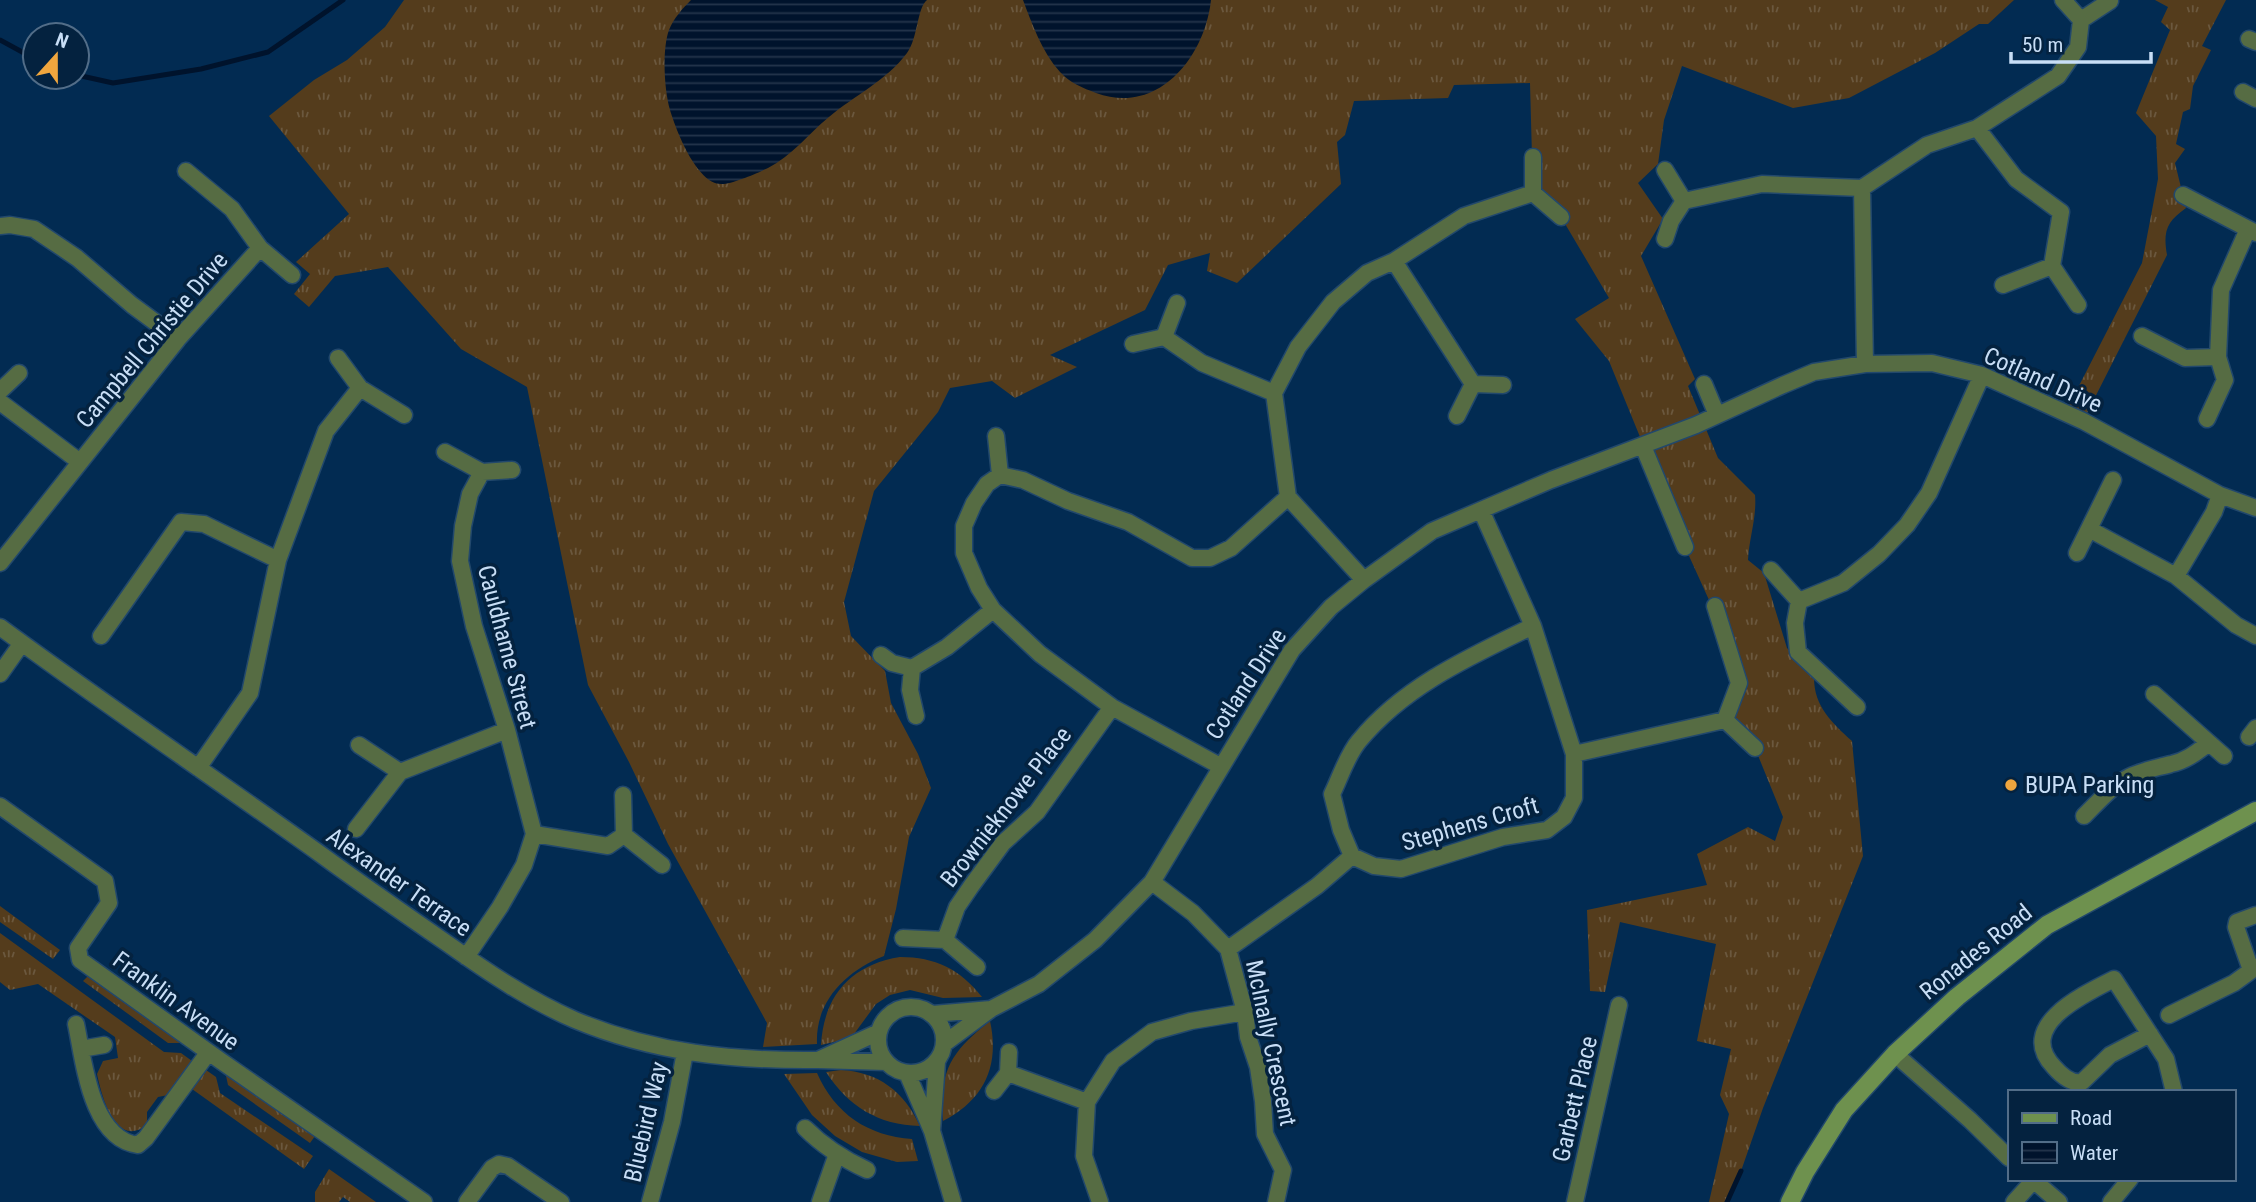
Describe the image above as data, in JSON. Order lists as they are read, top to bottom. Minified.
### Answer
{"streets":{"main road":["Ronades Road"],"street":["Campbell Christie Drive","Cotland Drive","Cauldhame Street","Brownieknowe Place","Stephens Croft","Alexander Terrace","Franklin Avenue","McInally Crescent","Garbett Place","Bluebird Way"]},"crossings":[["Cotland Drive","Stephens Croft"],["Cotland Drive","Alexander Terrace"],["Cotland Drive","McInally Crescent"],["Alexander Terrace","Bluebird Way"]],"places":["BUPA Parking"],"legend":["Road","Water"],"scale_bar":"50 m","north":"top"}
